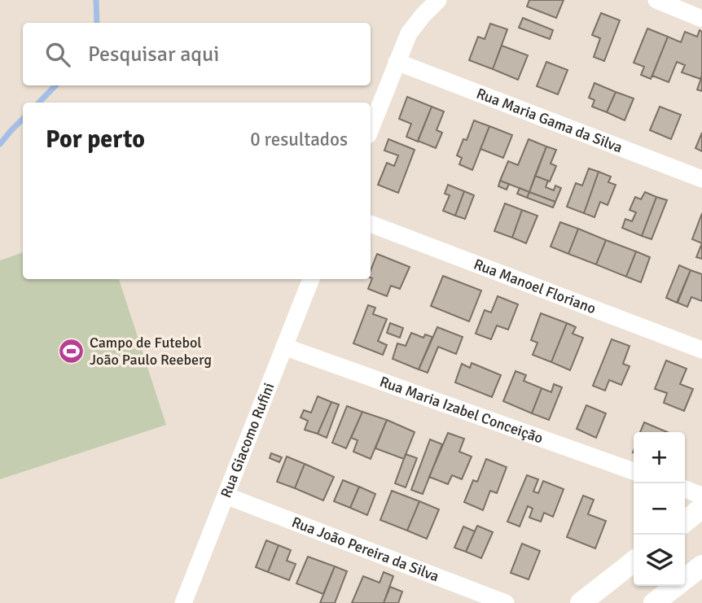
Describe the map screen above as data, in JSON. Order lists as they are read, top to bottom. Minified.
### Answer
{"streets":{"street":["Rua Maria Gama da Silva","Rua Manoel Floriano","Rua Maria Izabel Conceição","Rua Giacomo Rufini","Rua João Pereira da Silva"]},"crossings":[["Rua Maria Izabel Conceição","Rua Giacomo Rufini"],["Rua Giacomo Rufini","Rua João Pereira da Silva"]],"places":{"sports":["Campo de Futebol João Paulo Reeberg"]},"page":{"search":"Pesquisar aqui","heading":["Por perto","0 resultados"],"map_buttons":["+","−"]}}
